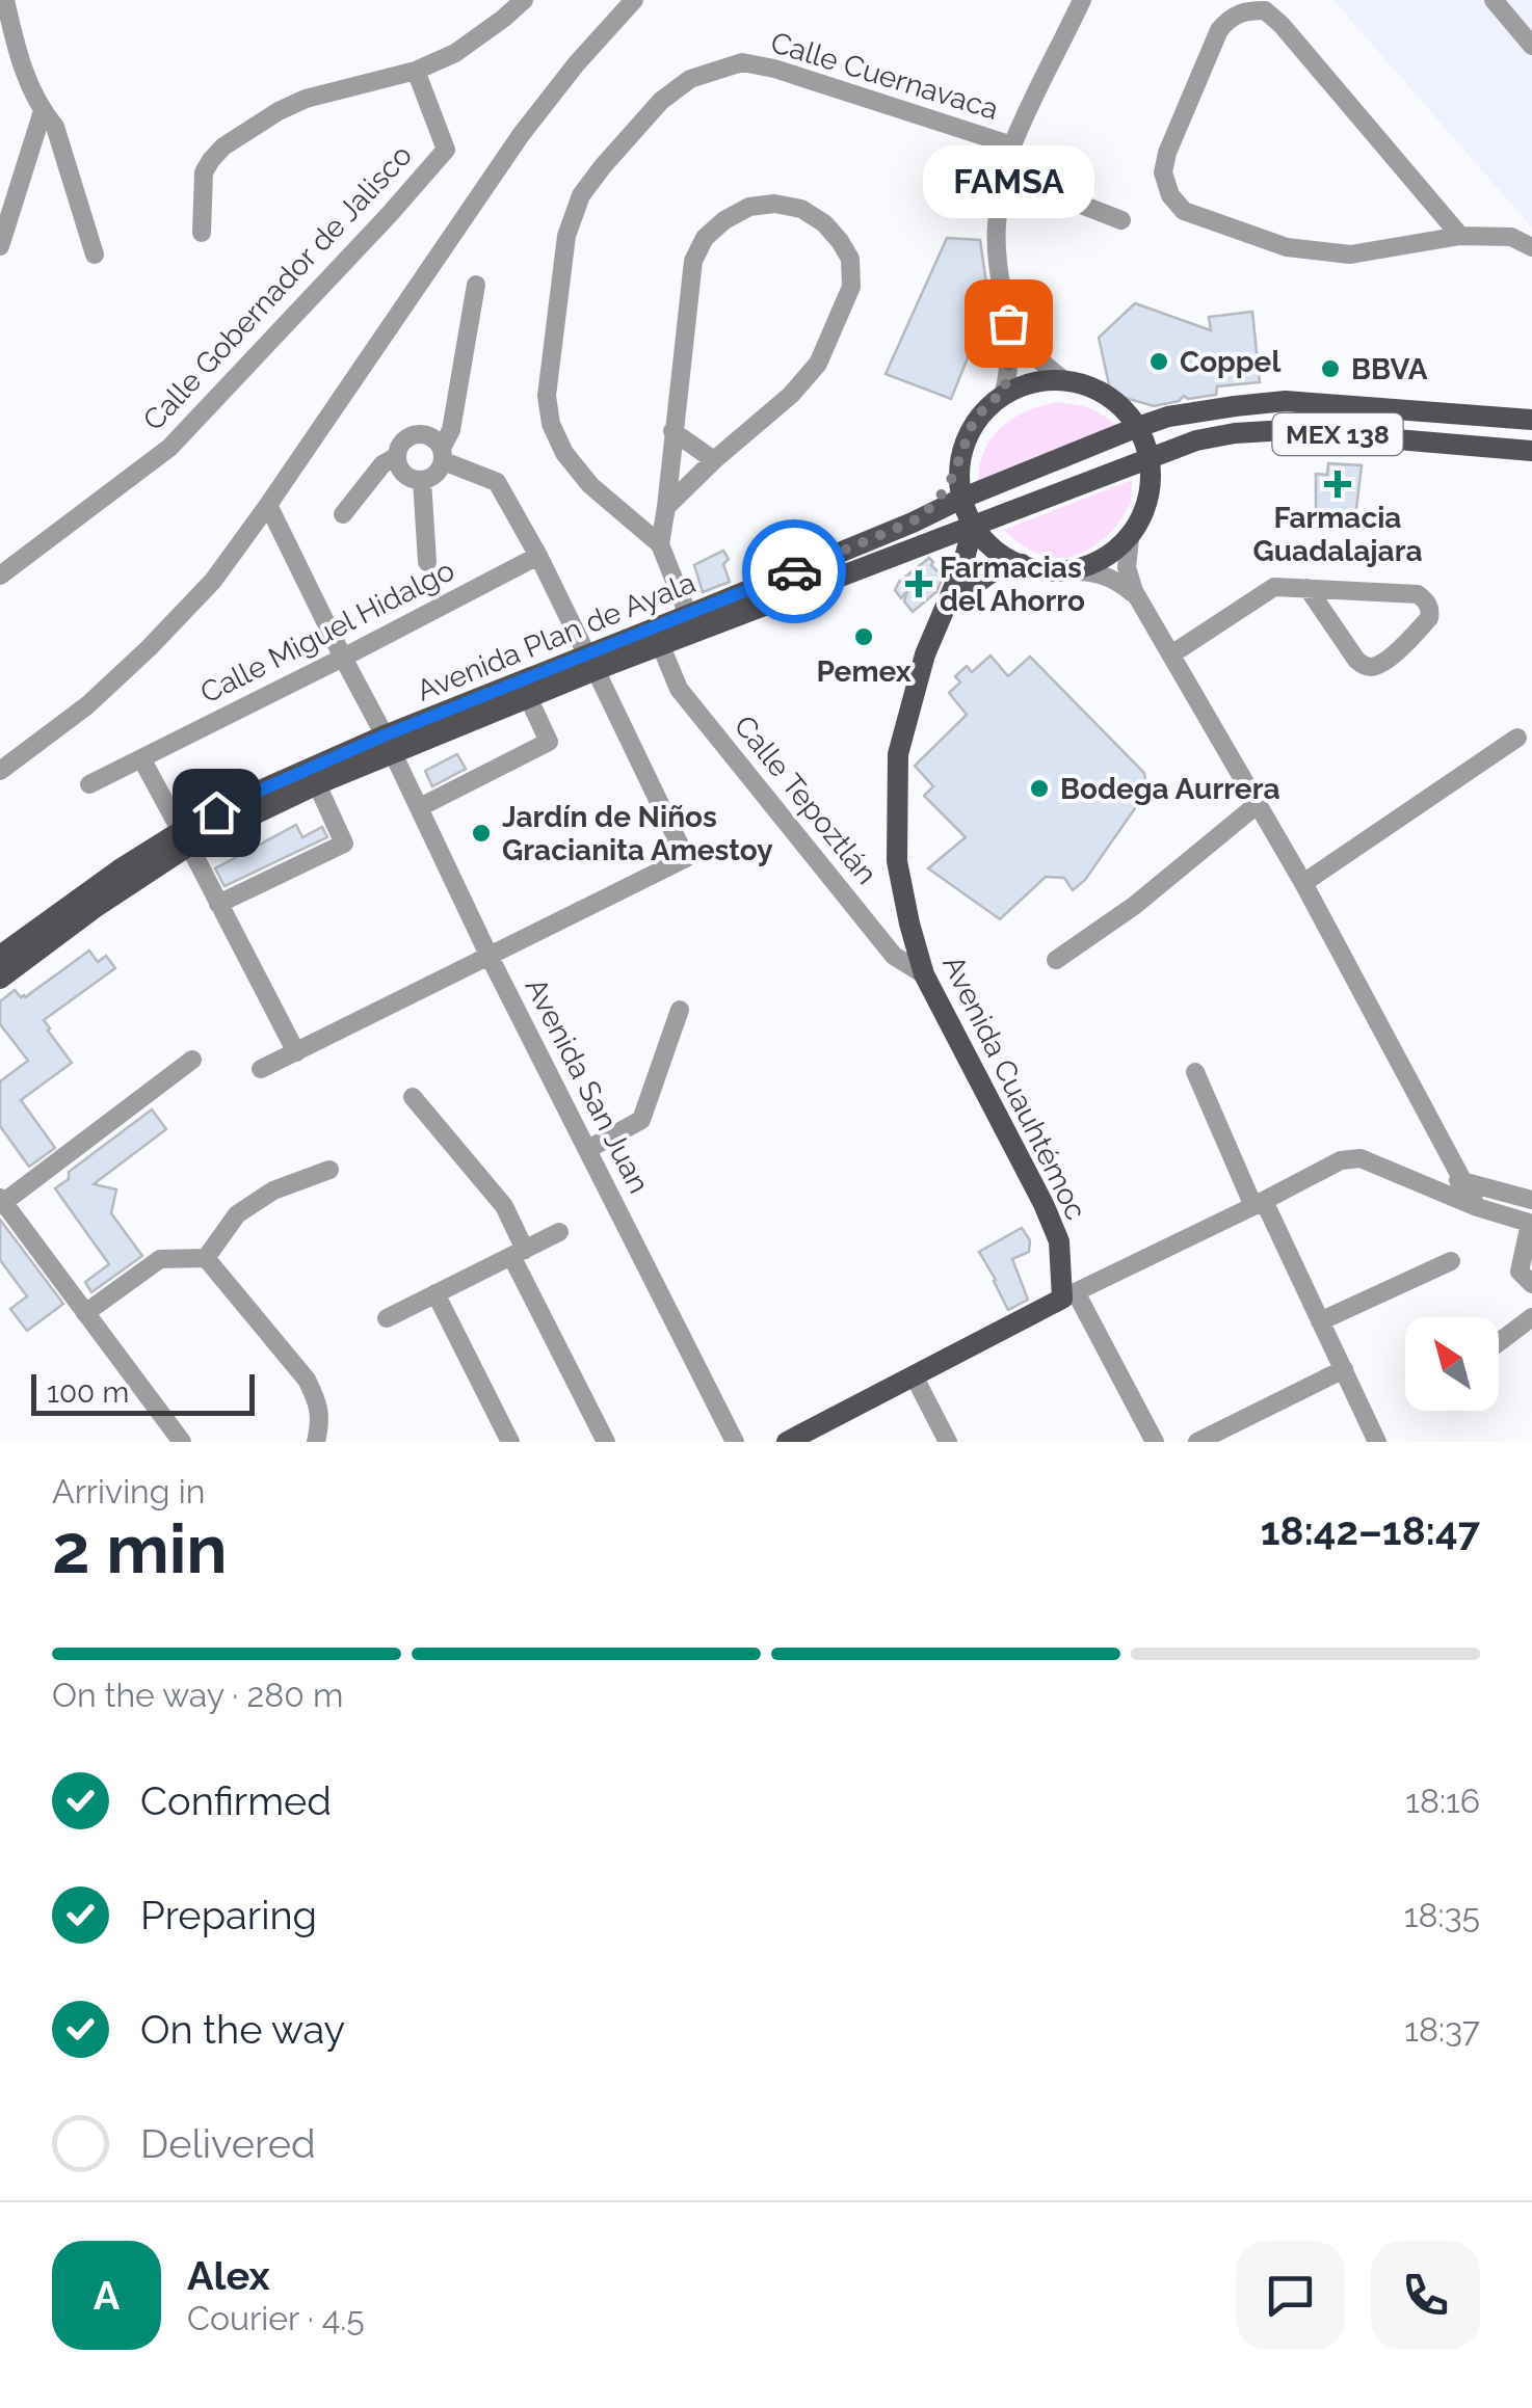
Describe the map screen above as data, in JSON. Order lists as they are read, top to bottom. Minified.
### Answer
{"streets":{"main road":["MEX 138","Avenida Plan de Ayala","Avenida Cuauhtémoc"],"street":["Calle Cuernavaca","Calle Gobernador de Jalisco","Calle Miguel Hidalgo","Calle Tepoztlán","Avenida San Juan"]},"crossings":[["Calle Cuernavaca","Avenida Plan de Ayala"],["Calle Miguel Hidalgo","Avenida San Juan"],["Avenida Plan de Ayala","Calle Tepoztlán"],["Avenida Plan de Ayala","Avenida San Juan"],["Avenida Plan de Ayala","Avenida Cuauhtémoc"],["Calle Tepoztlán","Avenida Cuauhtémoc"]],"places":{"other":["FAMSA","Coppel","BBVA","Pemex","Bodega Aurrera","Jardín de Niños Gracianita Amestoy"],"health":["Farmacia Guadalajara","Farmacias del Ahorro"]},"scale_bar":"100 m","north":"top left","page":{"bubble":"FAMSA","scale":"100 m","heading":["2 min","Arriving in","18:42–18:47"],"panel":["Alex","Courier · 4.5"],"bar":"On the way · 280 m","list":[["Confirmed","18:16"],["Preparing","18:35"],["On the way","18:37"],"Delivered"],"round":"A"}}
